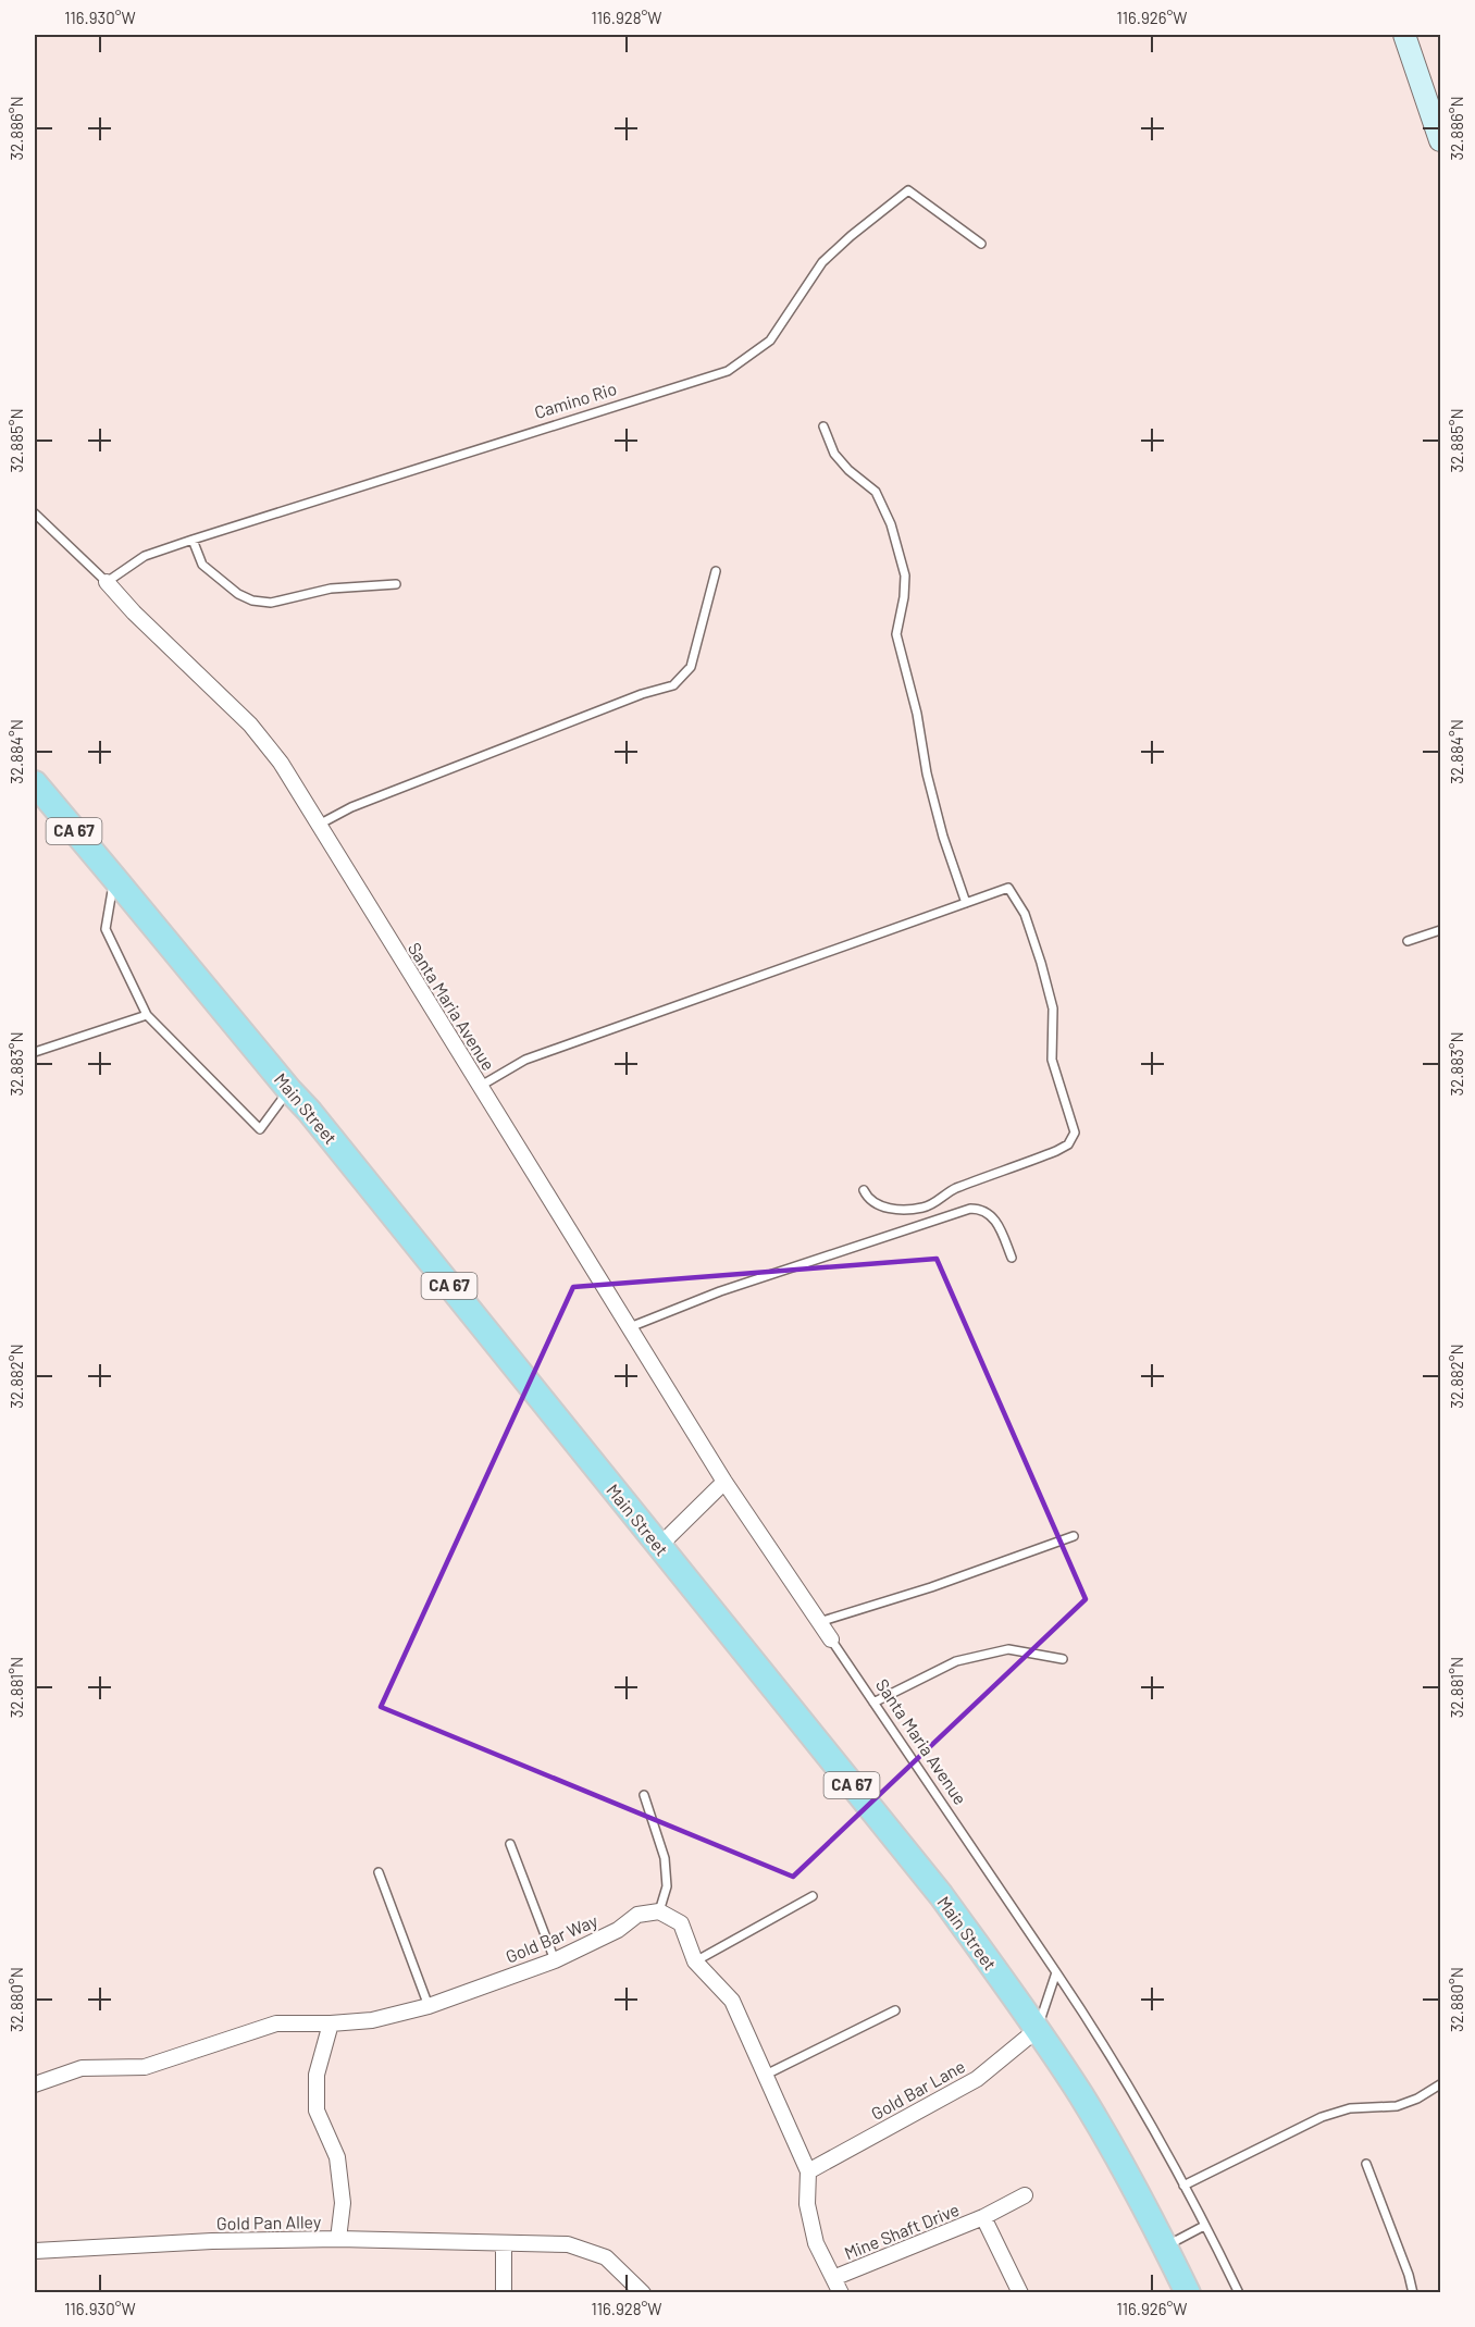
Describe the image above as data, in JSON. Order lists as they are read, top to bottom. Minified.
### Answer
{"streets":{"main road":["CA 67","Main Street"],"street":["Santa Maria Avenue","Gold Bar Way","Gold Bar Lane","Gold Pan Alley","Mine Shaft Drive"],"lane":["Camino Rio"]},"crossings":[["Camino Rio","Santa Maria Avenue"],["Main Street","Gold Bar Lane"]],"coordinates":["116.930°W","116.928°W","116.926°W","32.886°N","32.885°N","32.884°N","32.883°N","32.882°N","32.881°N","32.880°N"]}
